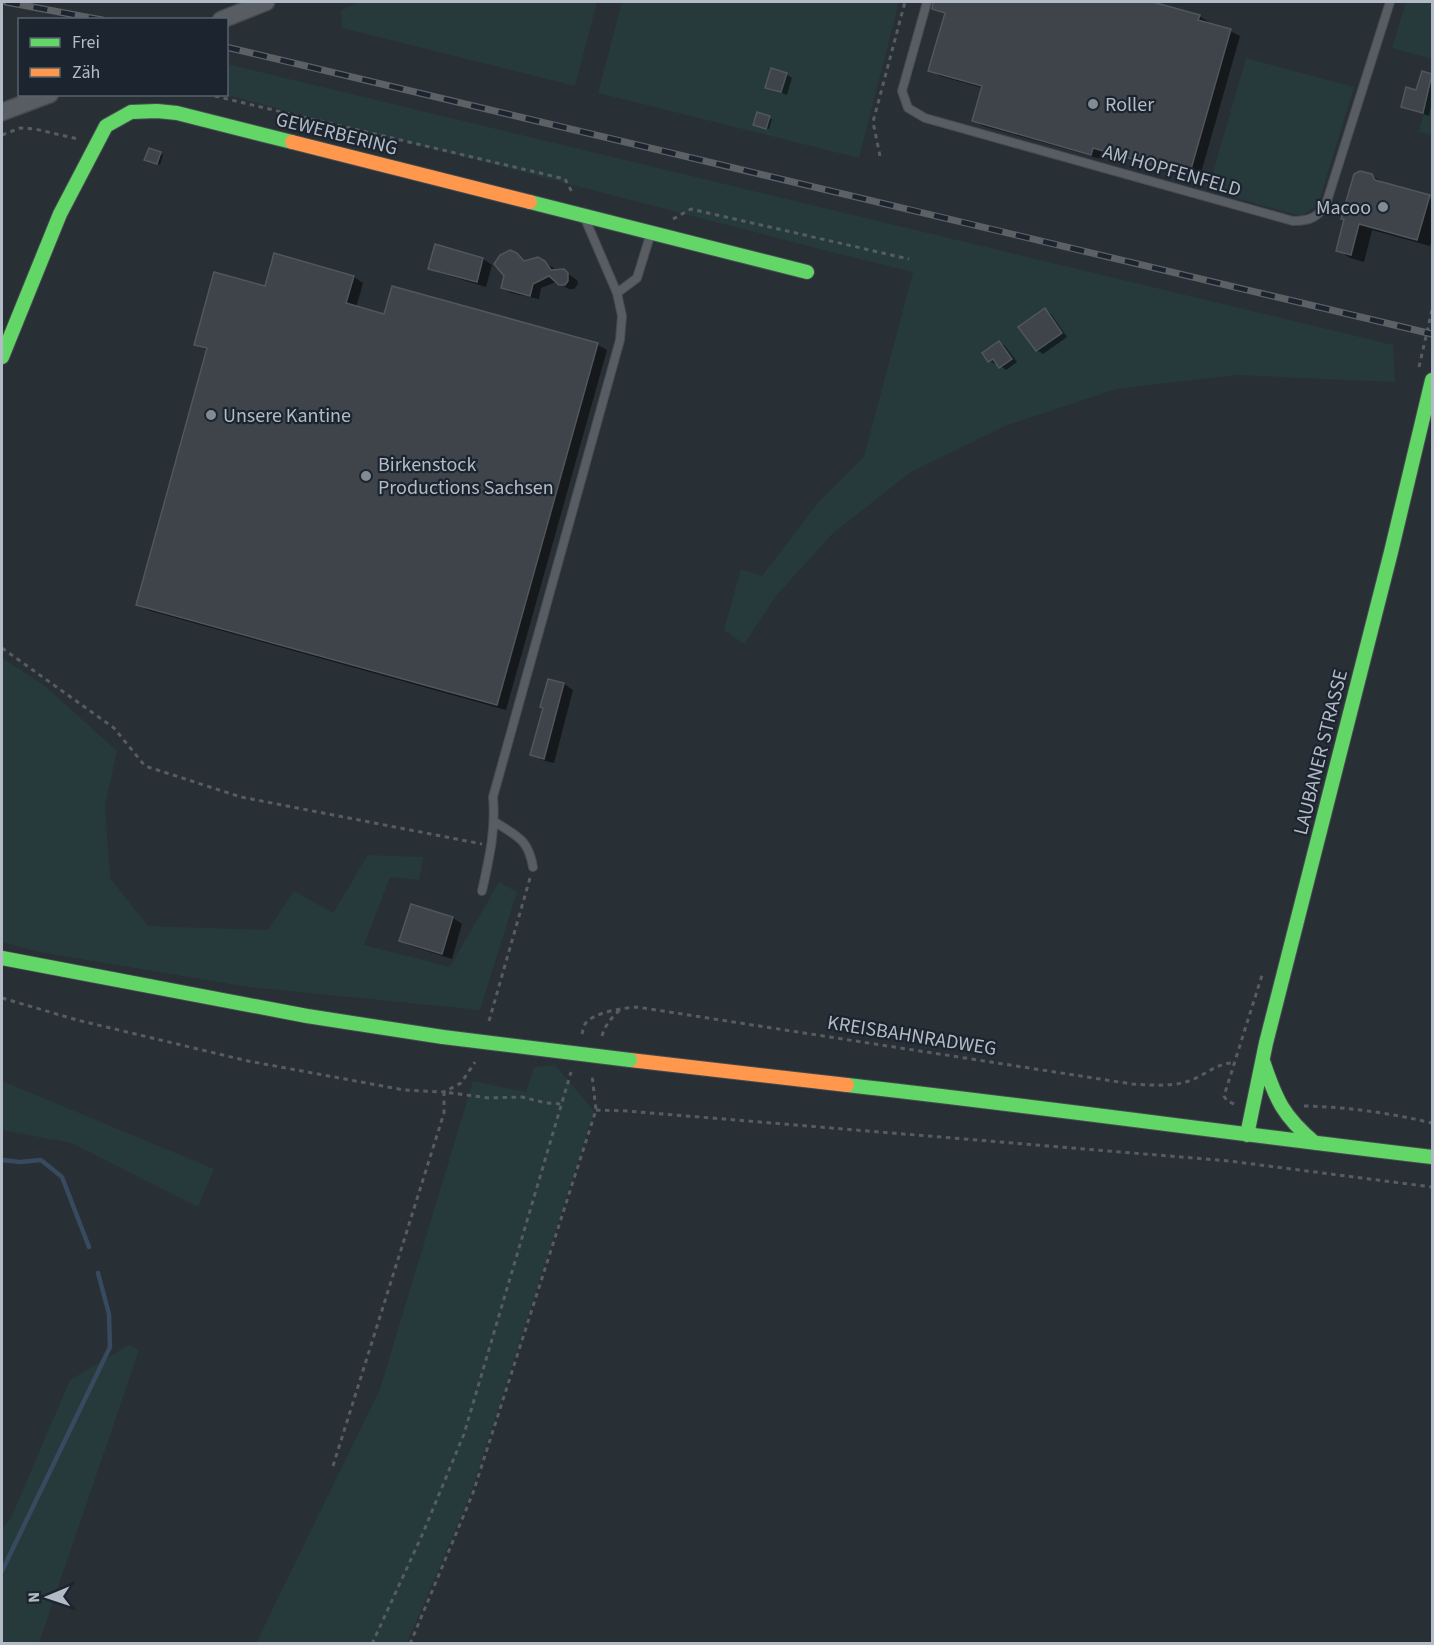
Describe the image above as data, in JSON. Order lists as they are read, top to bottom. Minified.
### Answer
{"streets":{"street":["GEWERBERING","LAUBANER STRASSE"],"lane":["AM HOPFENFELD"],"path":["KREISBAHNRADWEG"]},"crossings":[["LAUBANER STRASSE","KREISBAHNRADWEG"]],"places":["Roller","Macoo","Unsere Kantine","Birkenstock Productions Sachsen"],"legend":["Frei","Zäh"],"north":"left"}
